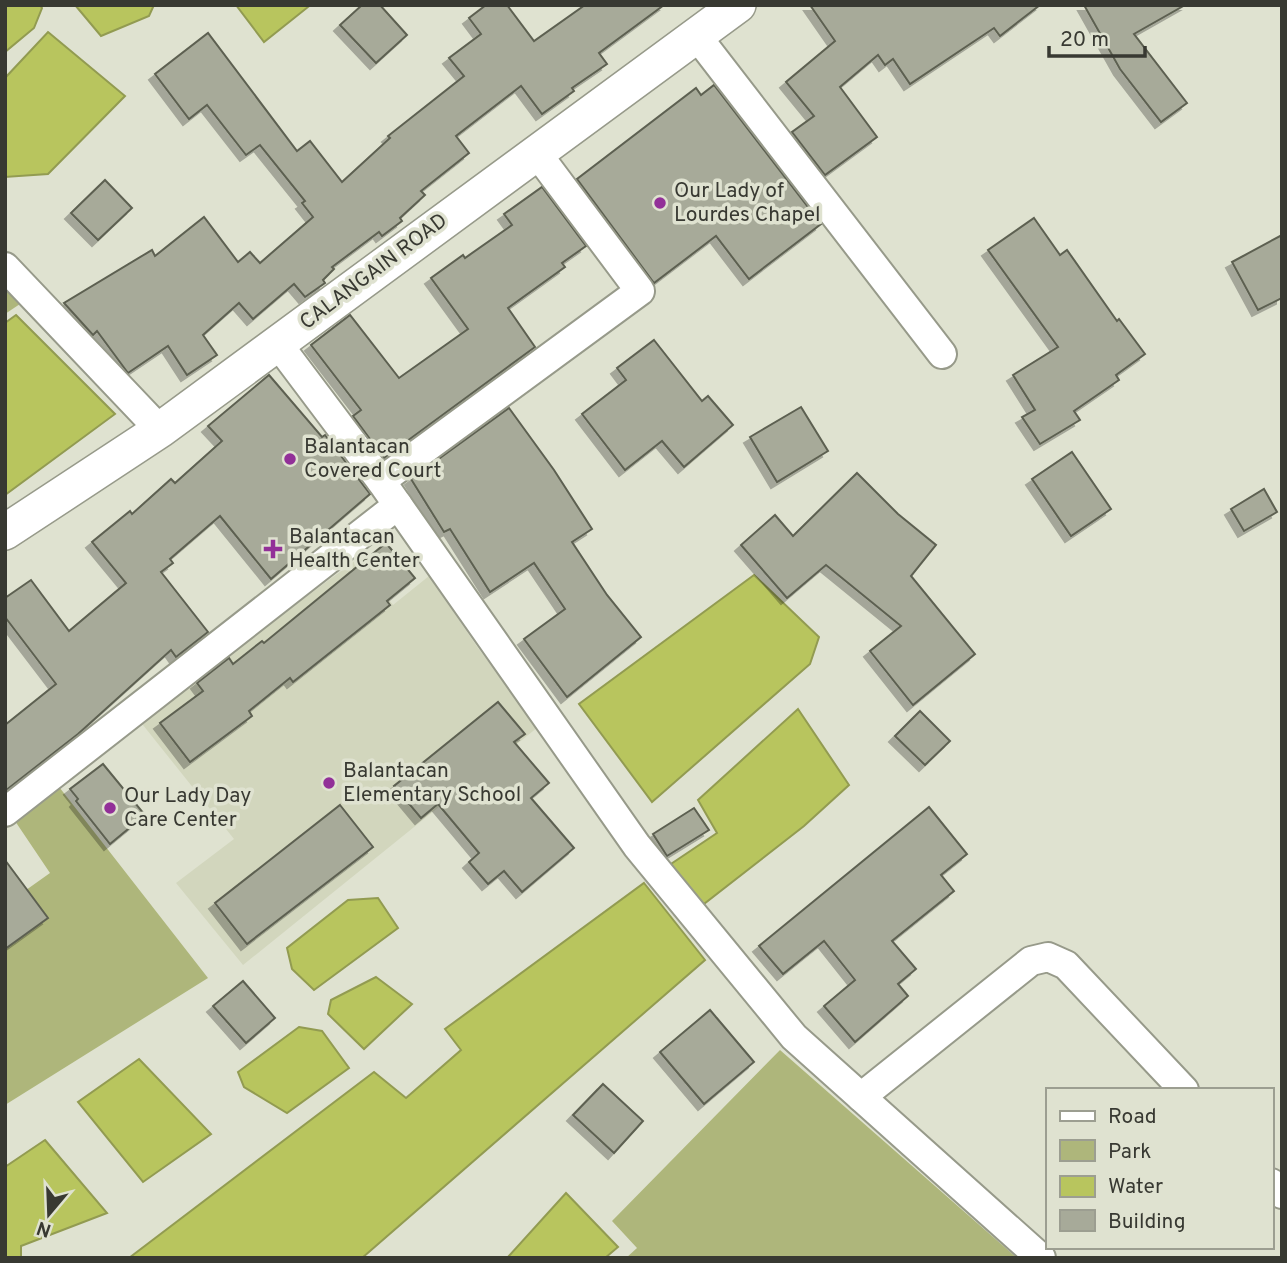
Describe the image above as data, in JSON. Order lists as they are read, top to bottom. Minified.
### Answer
{"streets":{"street":["CALANGAIN ROAD"]},"places":{"other":["Our Lady of Lourdes Chapel","Balantacan Covered Court","Balantacan Elementary School","Our Lady Day Care Center"],"health":["Balantacan Health Center"]},"legend":["Road","Park","Water","Building"],"scale_bar":"20 m","north":"bottom"}
